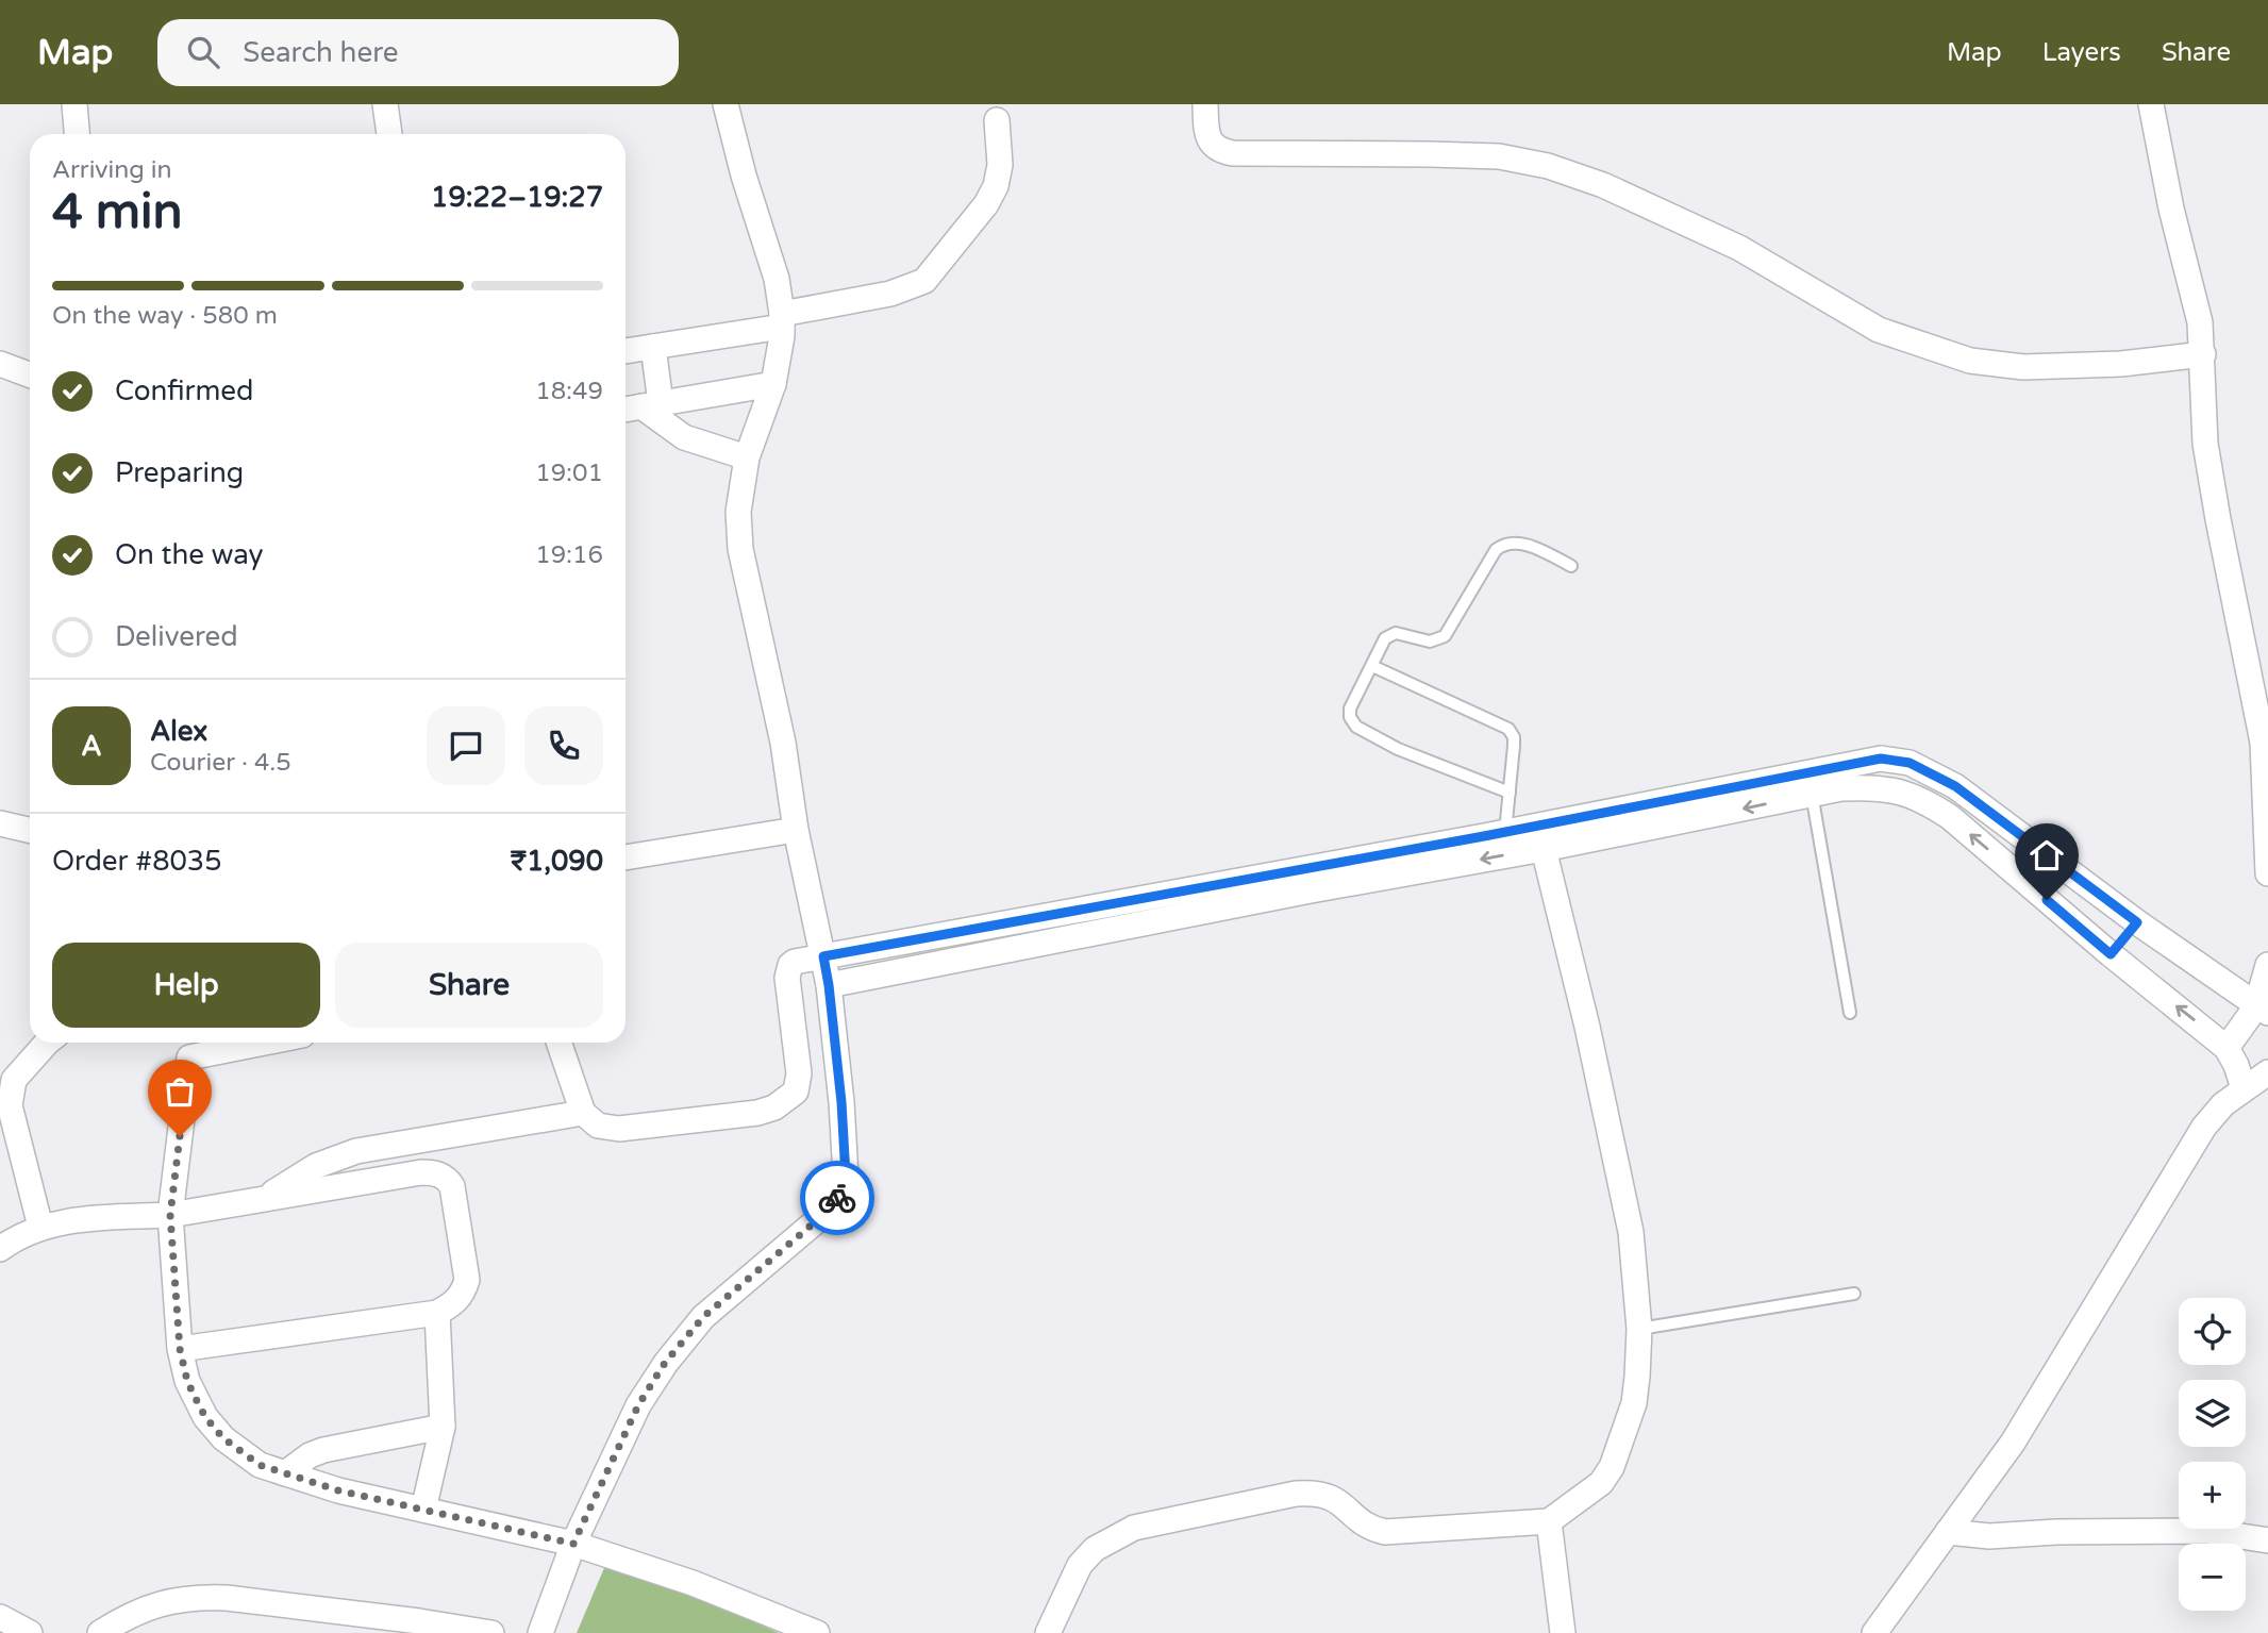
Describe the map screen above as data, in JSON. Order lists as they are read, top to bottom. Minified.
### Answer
{"page":{"header":"Map","search":"Search here","nav":["Map","Layers","Share"],"heading":["4 min","Arriving in","19:22–19:27"],"panel":["Alex","Courier · 4.5","Order #8035","₹1,090"],"bar":"On the way · 580 m","list":[["Confirmed","18:49"],["Preparing","19:01"],["On the way","19:16"],"Delivered"],"round":"A","buttons":["Help","Share"],"map_buttons":["+","−"]}}
